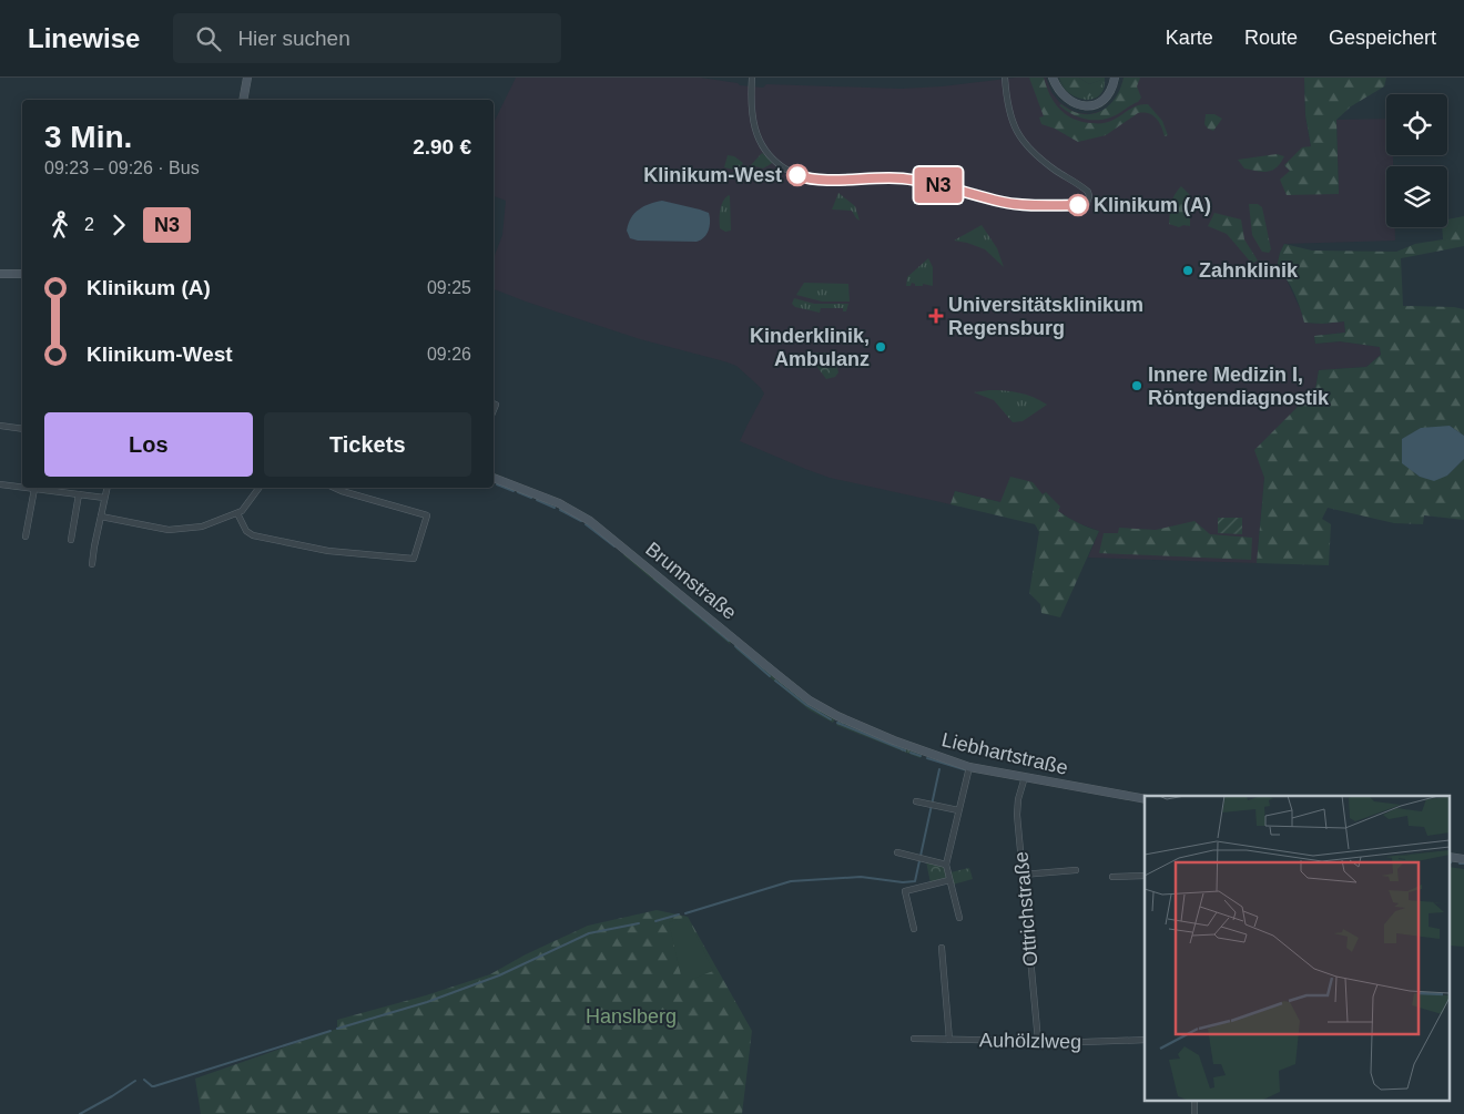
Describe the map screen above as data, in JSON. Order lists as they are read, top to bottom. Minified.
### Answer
{"streets":{"street":["Brunnstraße","Liebhartstraße","Ottrichstraße","Auhölzlweg"]},"crossings":[["Brunnstraße","Liebhartstraße"],["Liebhartstraße","Ottrichstraße"],["Ottrichstraße","Auhölzlweg"]],"parks":["Hanslberg"],"places":{"other":["Klinikum-West","Klinikum (A)","Zahnklinik","Kinderklinik, Ambulanz","Innere Medizin I, Röntgendiagnostik"],"health":["Universitätsklinikum Regensburg"]},"lines":["bus line N3"],"page":{"header":"Linewise","search":"Hier suchen","nav":["Karte","Route","Gespeichert"],"on_map":"N3","heading":["3 Min.","09:23 – 09:26 · Bus","2.90 €"],"legs":["2","N3"],"list":[{"name":"Klinikum (A)","value":"09:25"},{"name":"Klinikum-West","value":"09:26"}],"buttons":["Los","Tickets"]}}
